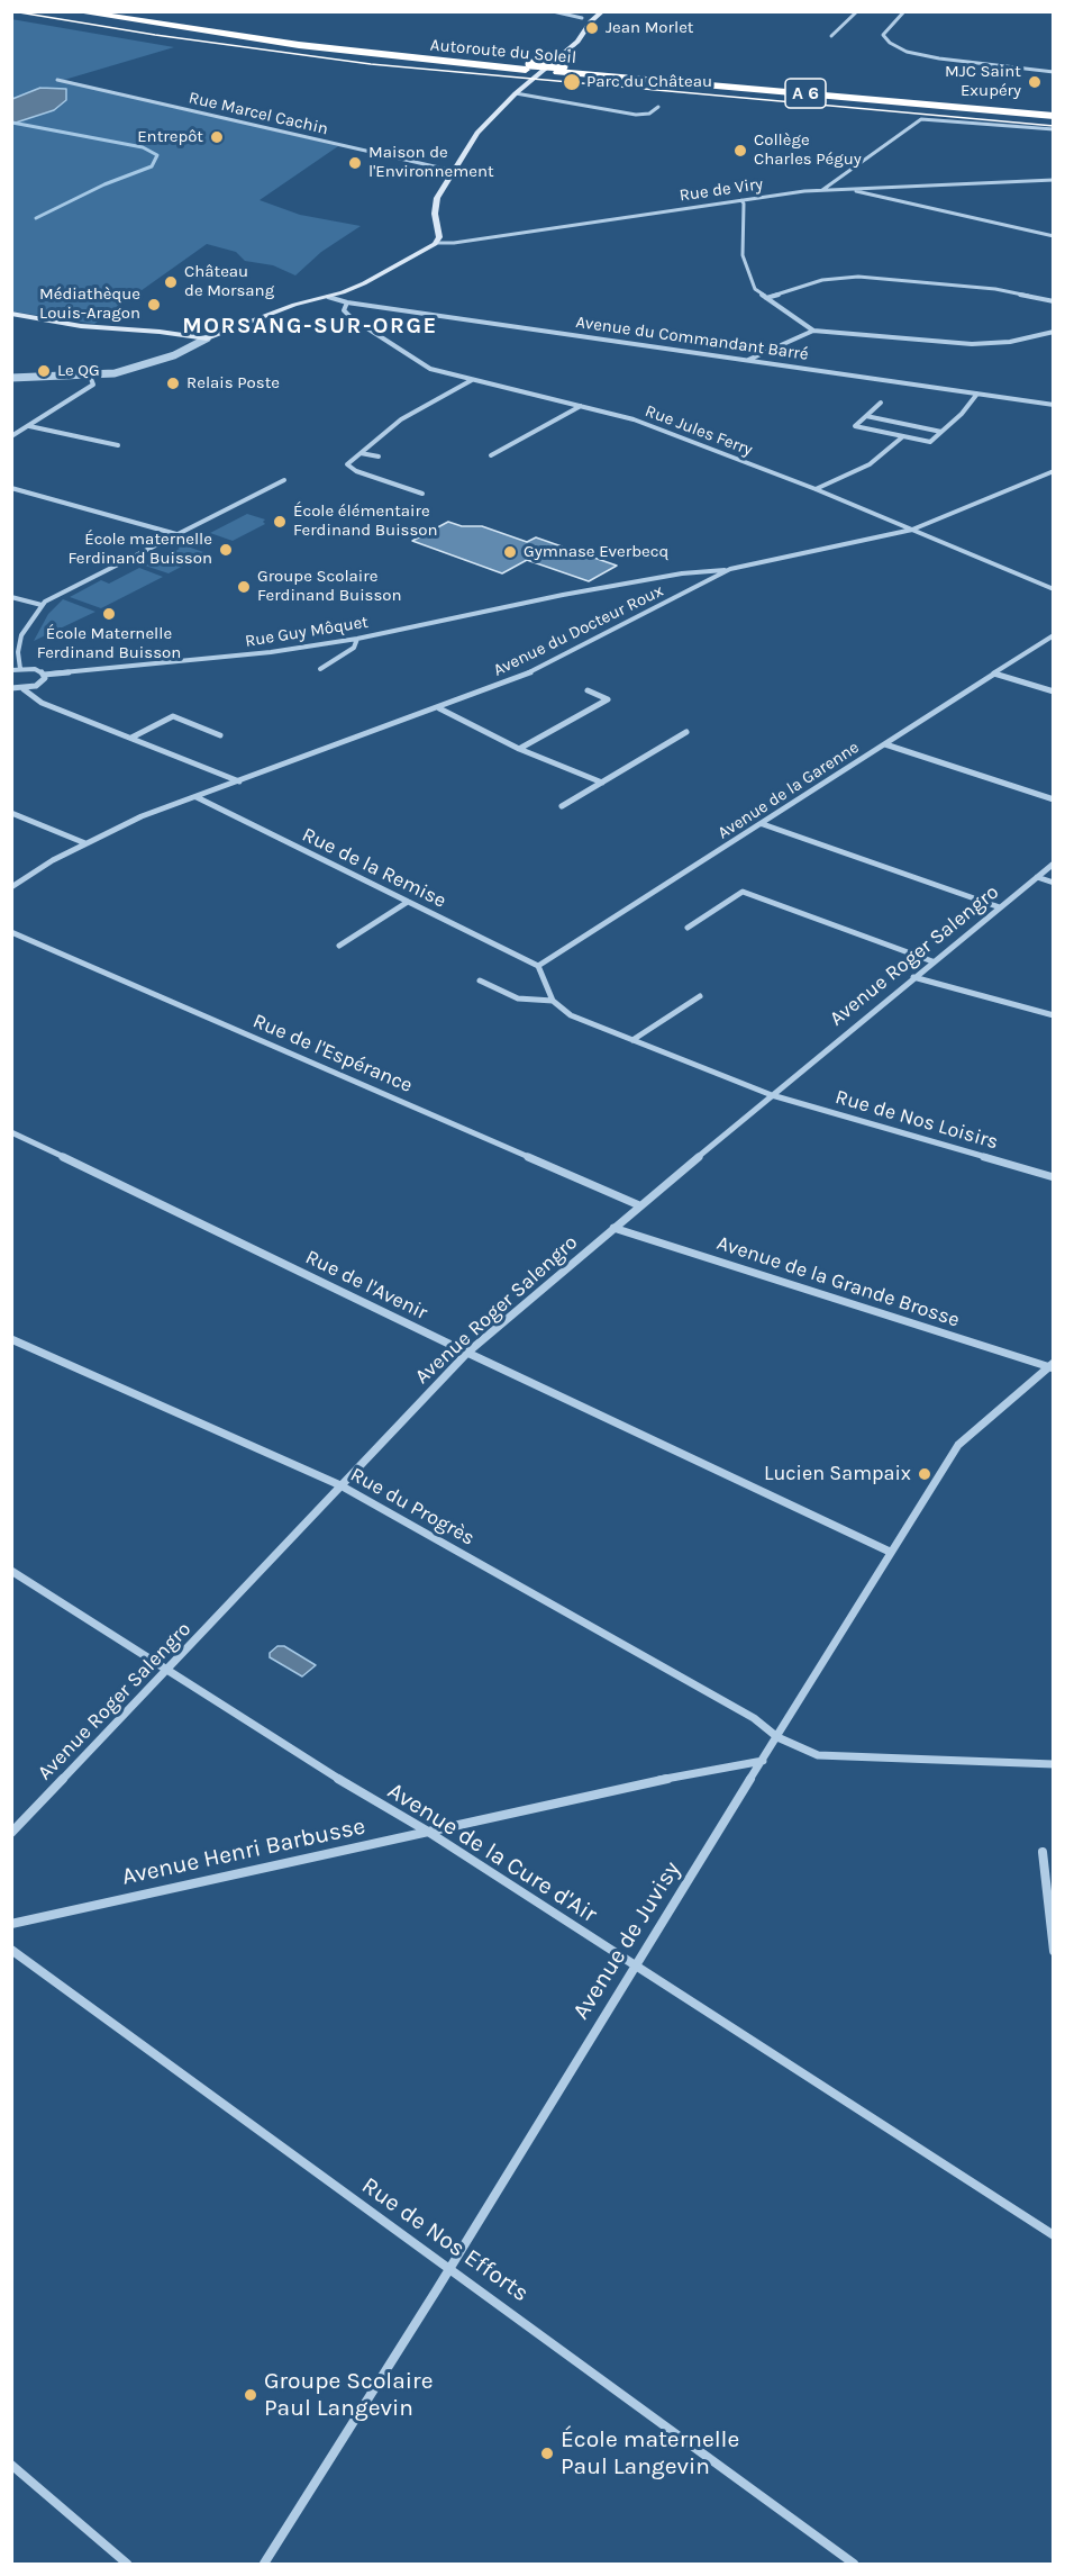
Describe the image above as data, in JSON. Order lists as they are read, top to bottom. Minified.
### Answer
{"streets":{"highway":["Autoroute du Soleil","A 6"],"street":["Rue Marcel Cachin","Rue de Viry","Avenue du Commandant Barré","Rue Jules Ferry","Avenue du Docteur Roux","Rue Guy Môquet","Avenue de la Garenne","Rue de la Remise","Avenue Roger Salengro","Rue de l'Espérance","Rue de Nos Loisirs","Avenue de la Grande Brosse","Rue de l'Avenir","Rue du Progrès","Avenue Henri Barbusse","Avenue de la Cure d'Air","Avenue de Juvisy","Rue de Nos Efforts"]},"crossings":[["Avenue du Commandant Barré","Rue Jules Ferry"],["Rue Jules Ferry","Avenue du Docteur Roux"],["Avenue du Docteur Roux","Rue Guy Môquet"],["Avenue du Docteur Roux","Rue de la Remise"],["Avenue de la Garenne","Rue de la Remise"],["Avenue Roger Salengro","Rue de l'Espérance"],["Avenue Roger Salengro","Rue de Nos Loisirs"],["Avenue Roger Salengro","Avenue de la Grande Brosse"],["Avenue Roger Salengro","Rue de l'Avenir"],["Avenue Roger Salengro","Rue du Progrès"],["Avenue Roger Salengro","Avenue de la Cure d'Air"],["Avenue de la Grande Brosse","Avenue de Juvisy"],["Rue de l'Avenir","Avenue de Juvisy"],["Rue du Progrès","Avenue de Juvisy"],["Avenue Henri Barbusse","Avenue de la Cure d'Air"],["Avenue Henri Barbusse","Avenue de Juvisy"],["Avenue de la Cure d'Air","Avenue de Juvisy"],["Avenue de Juvisy","Rue de Nos Efforts"]],"districts":["MORSANG-SUR-ORGE"],"places":["Jean Morlet","Parc du Château","MJC Saint Exupéry","Entrepôt","Collège Charles Péguy","Maison de l'Environnement","Château de Morsang","Médiathèque Louis-Aragon","Le QG","Relais Poste","École élémentaire Ferdinand Buisson","École maternelle Ferdinand Buisson","Gymnase Everbecq","Groupe Scolaire Ferdinand Buisson","École Maternelle Ferdinand Buisson","Lucien Sampaix","Groupe Scolaire Paul Langevin","École maternelle Paul Langevin"]}
